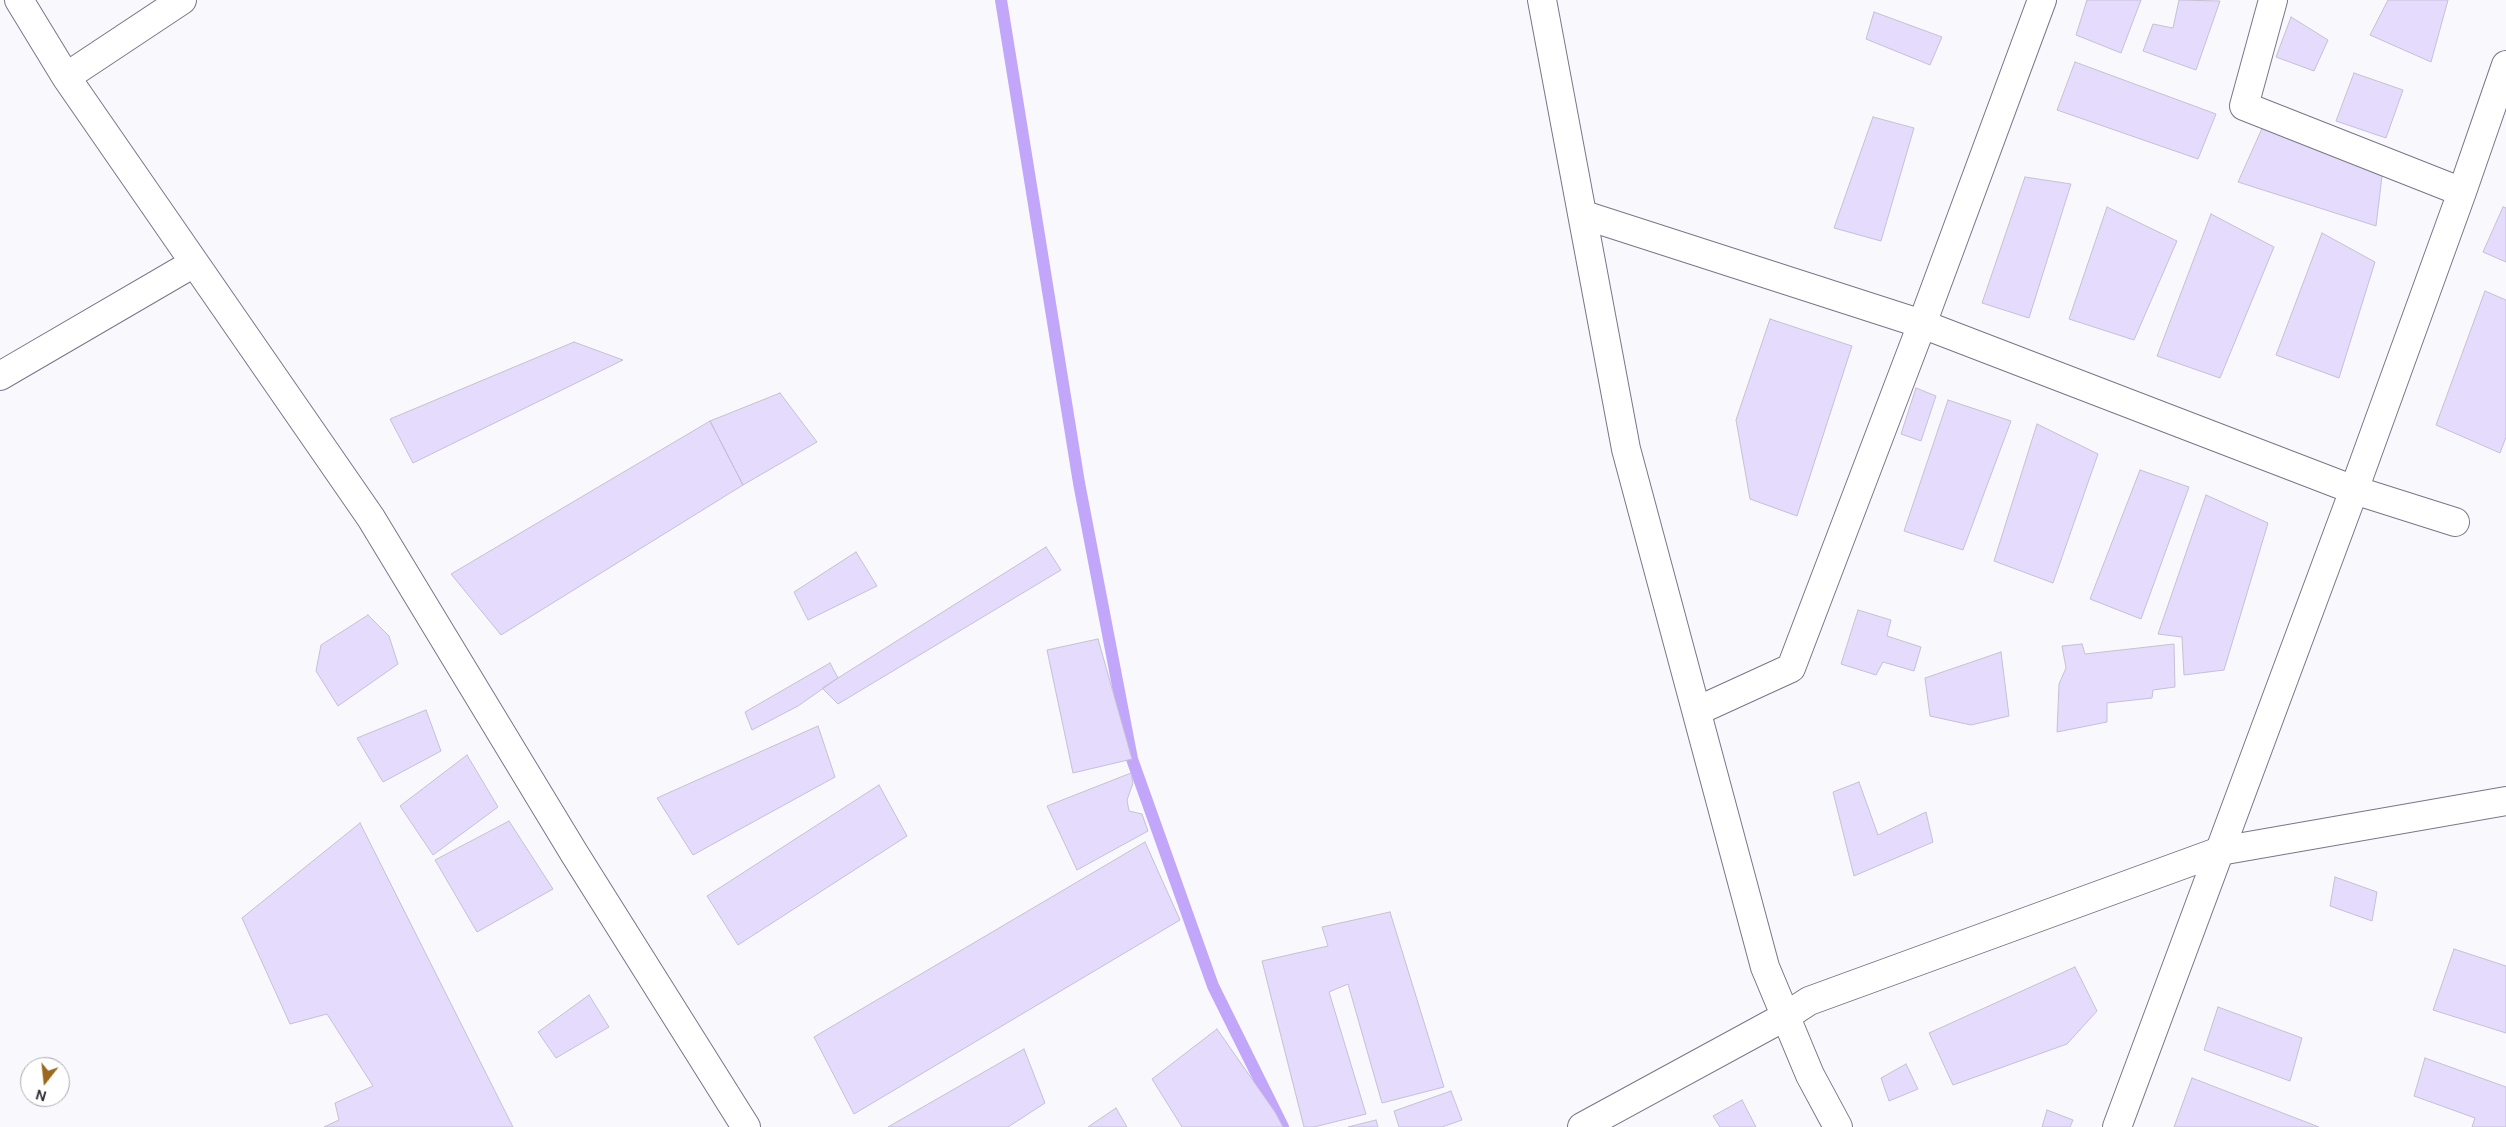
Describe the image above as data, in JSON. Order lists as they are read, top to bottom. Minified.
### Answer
{"north":"bottom"}
